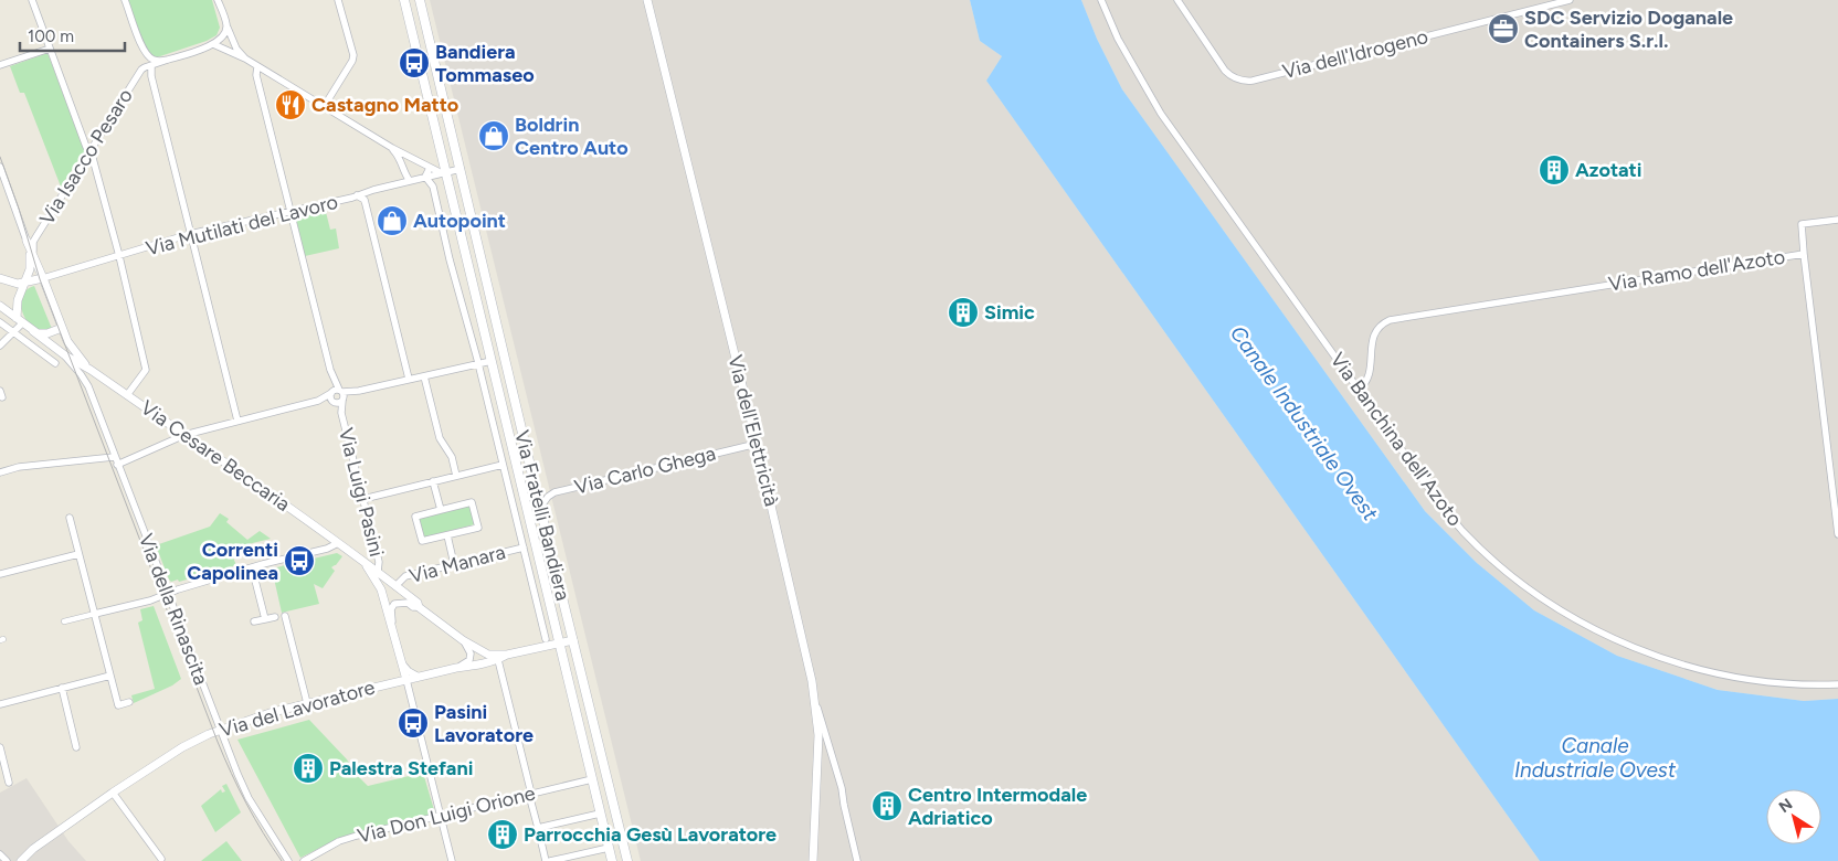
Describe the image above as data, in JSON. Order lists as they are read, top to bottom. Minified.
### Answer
{"streets":{"main road":["Via Fratelli Bandiera"],"street":["Via dell'Idrogeno","Via Isacco Pesaro","Via Mutilati del Lavoro","Via Ramo dell'Azoto","Via dell'Elettricità","Via Banchina dell'Azoto","Via Cesare Beccaria","Via Carlo Ghega","Via Luigi Pasini","Via Manara","Via della Rinascita","Via del Lavoratore","Via Don Luigi Orione"]},"crossings":[["Via Mutilati del Lavoro","Via Luigi Pasini"],["Via Mutilati del Lavoro","Via Fratelli Bandiera"],["Via Ramo dell'Azoto","Via Banchina dell'Azoto"],["Via dell'Elettricità","Via Carlo Ghega"],["Via Cesare Beccaria","Via Luigi Pasini"],["Via Cesare Beccaria","Via Manara"],["Via Cesare Beccaria","Via della Rinascita"],["Via Cesare Beccaria","Via del Lavoratore"],["Via Carlo Ghega","Via Fratelli Bandiera"],["Via Fratelli Bandiera","Via Manara"],["Via Fratelli Bandiera","Via del Lavoratore"],["Via Fratelli Bandiera","Via Don Luigi Orione"],["Via della Rinascita","Via del Lavoratore"]],"water":["Canale Industriale Ovest"],"places":{"office":["SDC Servizio Doganale Containers S.r.l."],"bus stop":["Bandiera Tommaseo","Correnti Capolinea","Pasini Lavoratore"],"restaurant":["Castagno Matto"],"shop":["Boldrin Centro Auto","Autopoint"],"building":["Azotati","Simic","Palestra Stefani","Centro Intermodale Adriatico","Parrocchia Gesù Lavoratore"]},"scale_bar":"100 m","north":"top left"}
